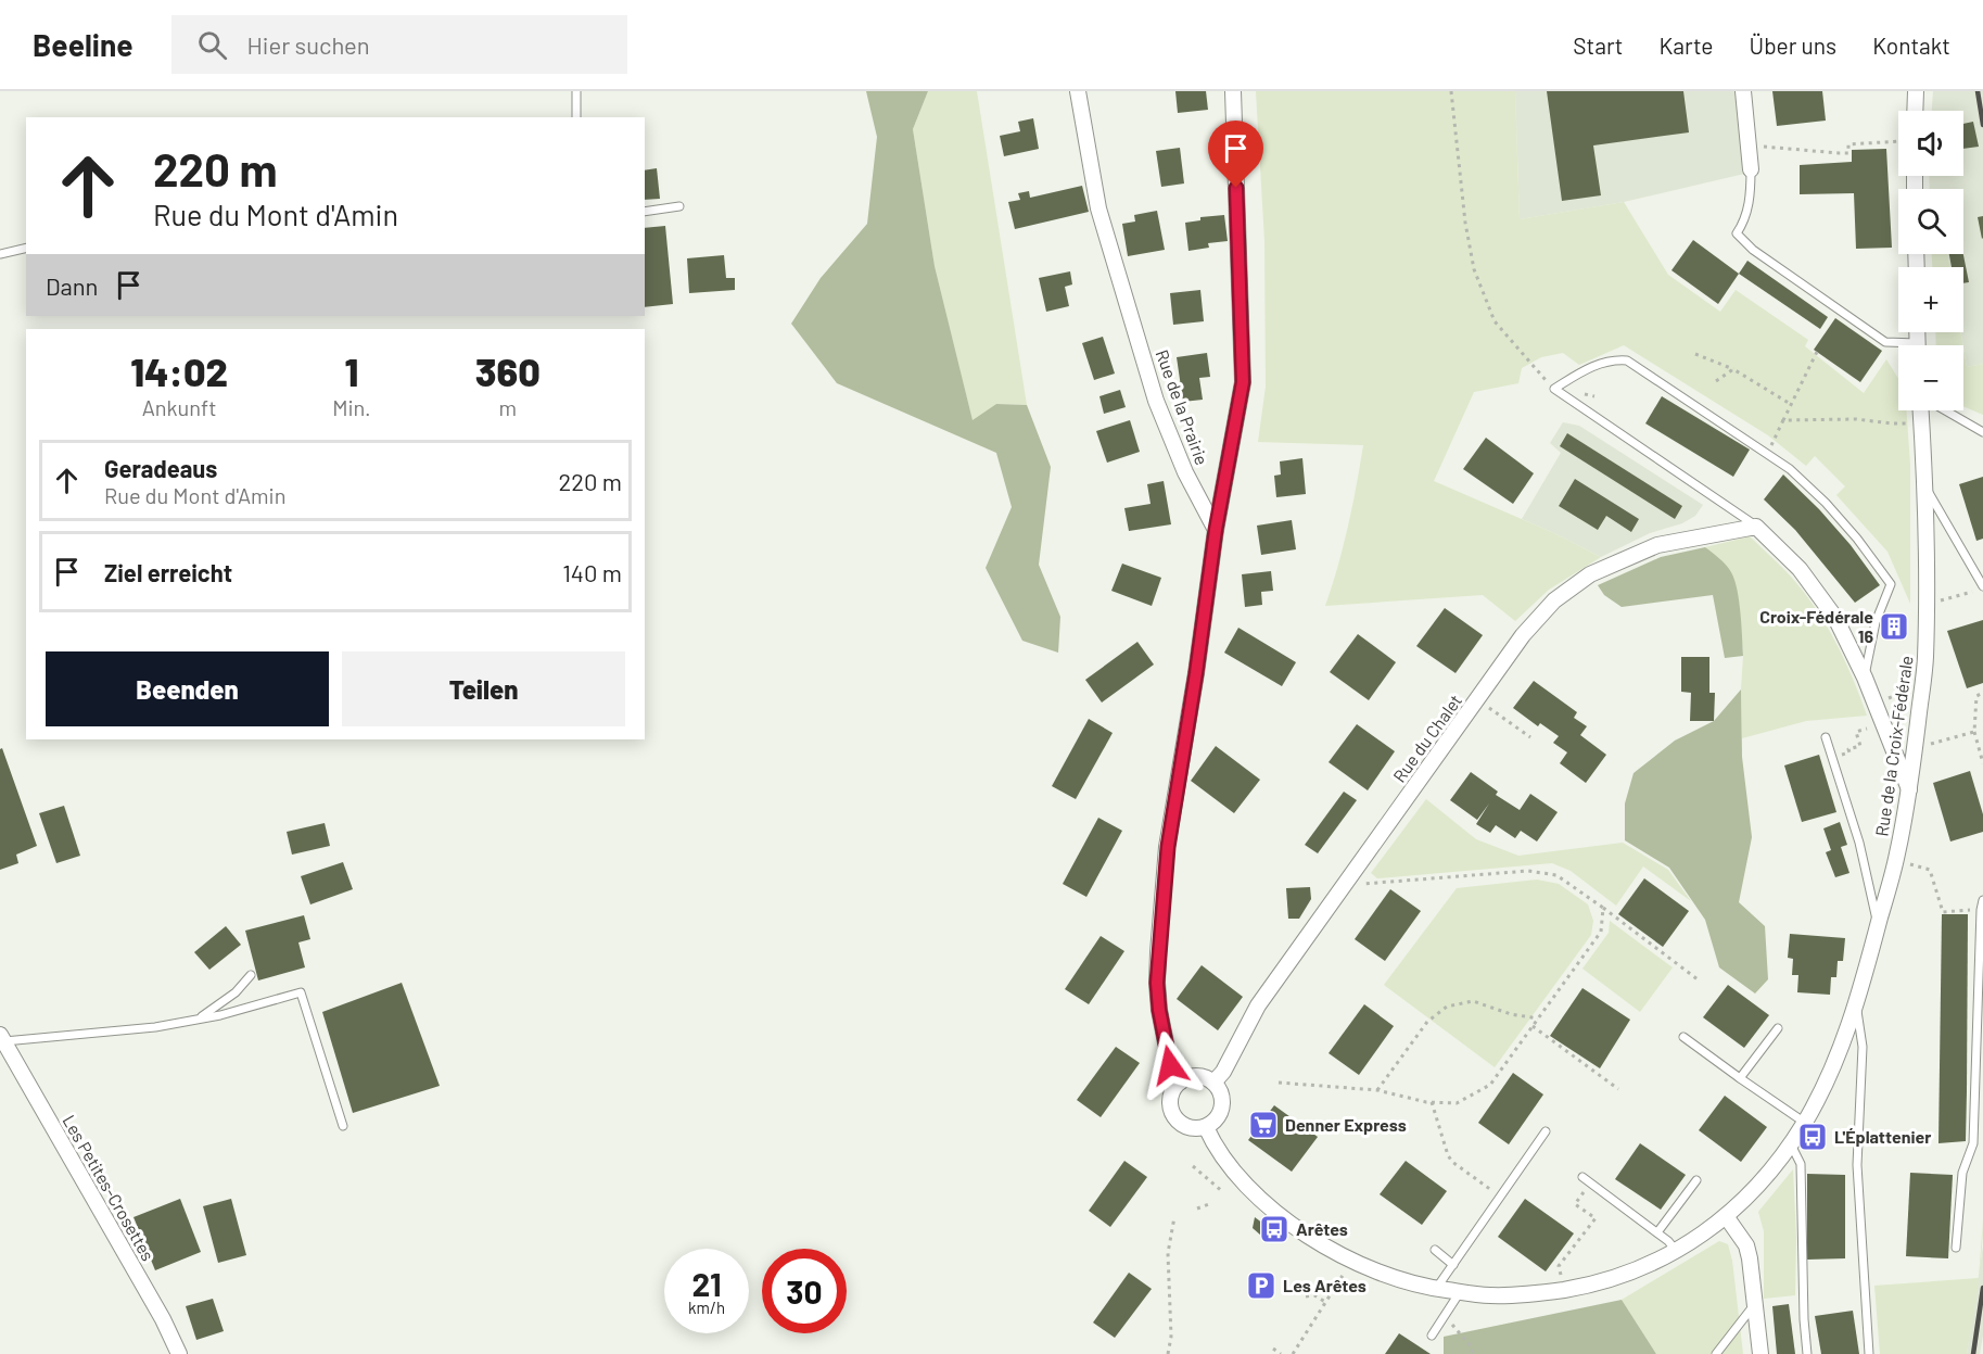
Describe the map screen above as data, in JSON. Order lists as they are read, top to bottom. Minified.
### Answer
{"streets":{"street":["Rue de la Prairie","Rue du Chalet","Rue de la Croix-Fédérale","Les Petites-Crosettes"]},"crossings":[["Rue du Chalet","Rue de la Croix-Fédérale"]],"places":{"building":["Croix-Fédérale 16"],"supermarket":["Denner Express"],"bus stop":["L'Éplattenier","Arêtes"],"parking":["Les Arêtes"]},"page":{"header":"Beeline","search":"Hier suchen","nav":["Start","Karte","Über uns","Kontakt"],"map_buttons":["+","−"],"turn":["220 m","Rue du Mont d'Amin"],"then":"Dann","eta":["14:02","Ankunft","1","Min.","360","m"],"list":[{"name":"Geradeaus","note":"Rue du Mont d'Amin","value":"220 m"},{"name":"Ziel erreicht","value":"140 m"}],"buttons":["Beenden","Teilen"],"speed":"21 km/h","limit":"30"}}
